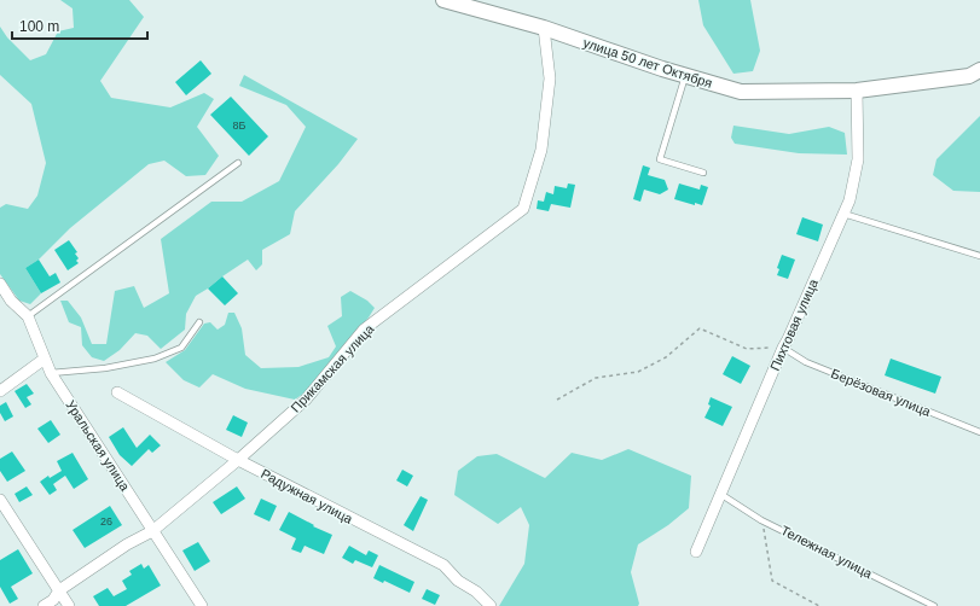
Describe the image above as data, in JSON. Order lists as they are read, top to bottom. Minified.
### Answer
{"streets":{"main road":["улица 50 лет Октября"],"street":["Пихтовая улица","Прикамская улица","Уральская улица","Радужная улица"],"lane":["Берёзовая улица","Тележная улица"]},"crossings":[["улица 50 лет Октября","Пихтовая улица"],["улица 50 лет Октября","Прикамская улица"],["Пихтовая улица","Берёзовая улица"],["Пихтовая улица","Тележная улица"],["Прикамская улица","Уральская улица"],["Прикамская улица","Радужная улица"]],"house_numbers":["8Б","26"],"scale_bar":"100 m"}
